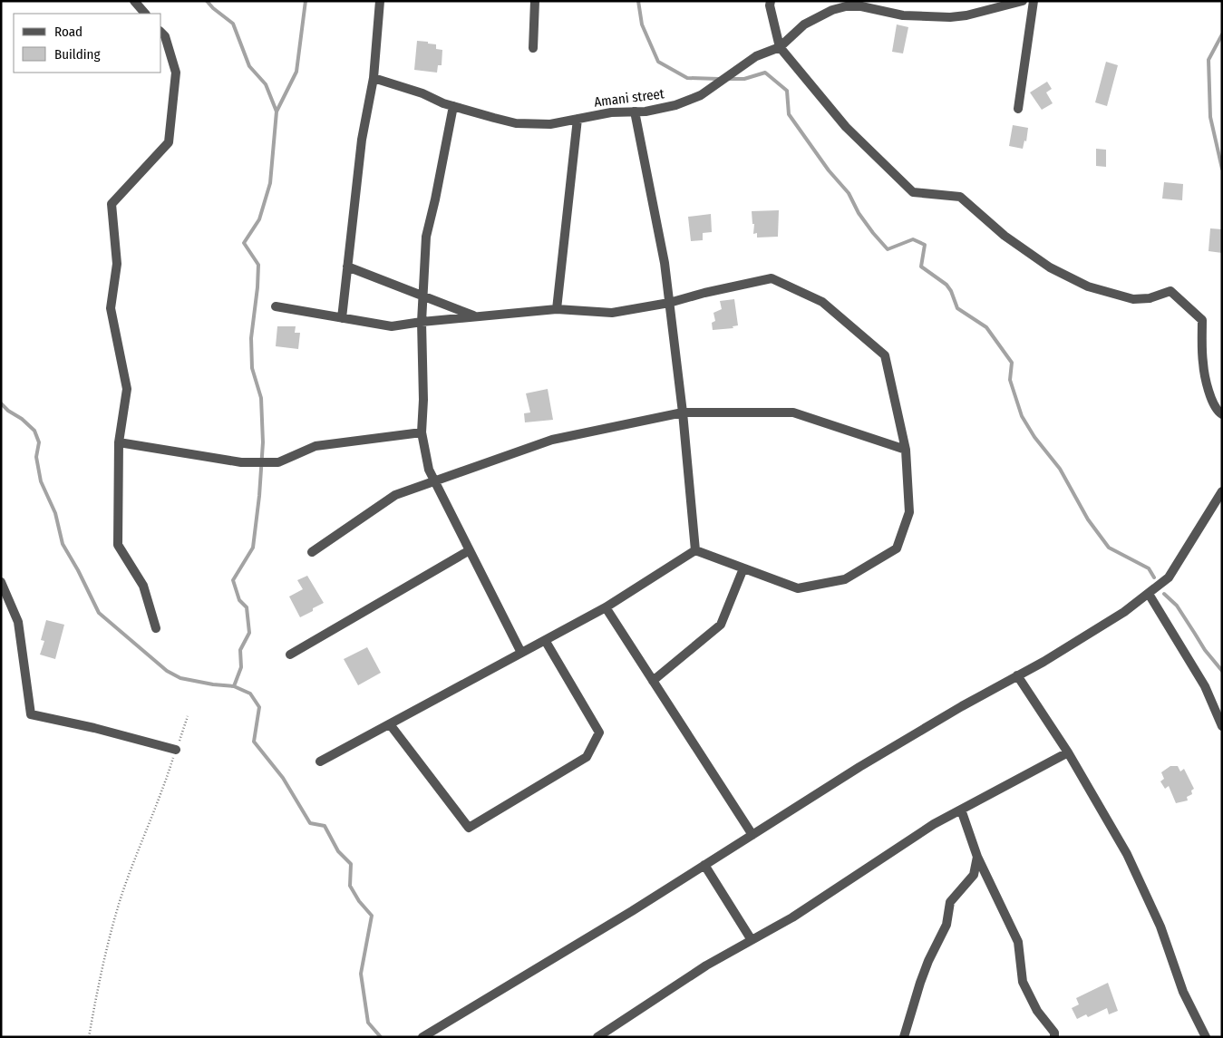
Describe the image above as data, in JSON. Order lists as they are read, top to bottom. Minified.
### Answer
{"streets":{"street":["Amani street"]},"legend":["Road","Building"]}
